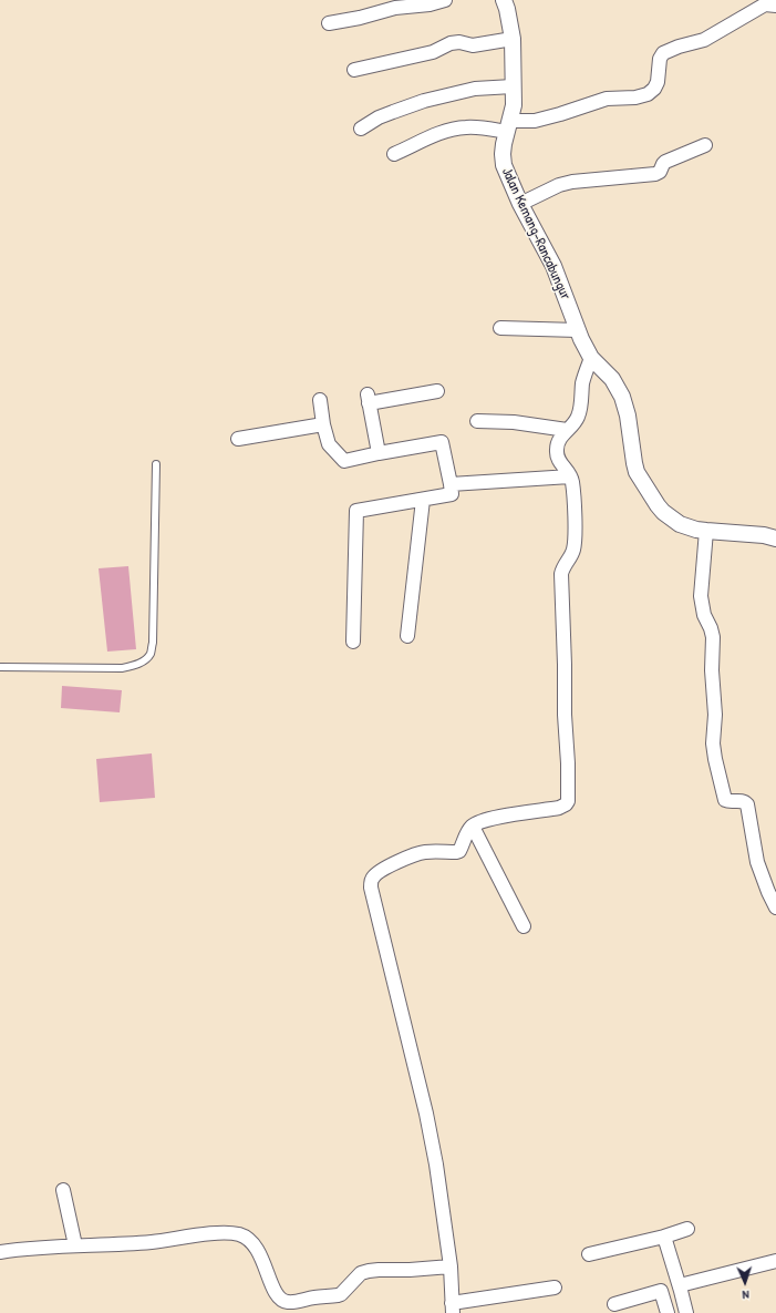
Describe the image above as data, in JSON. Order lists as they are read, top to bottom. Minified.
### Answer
{"streets":{"street":["Jalan Kemang–Rancabungur"]},"north":"bottom"}
